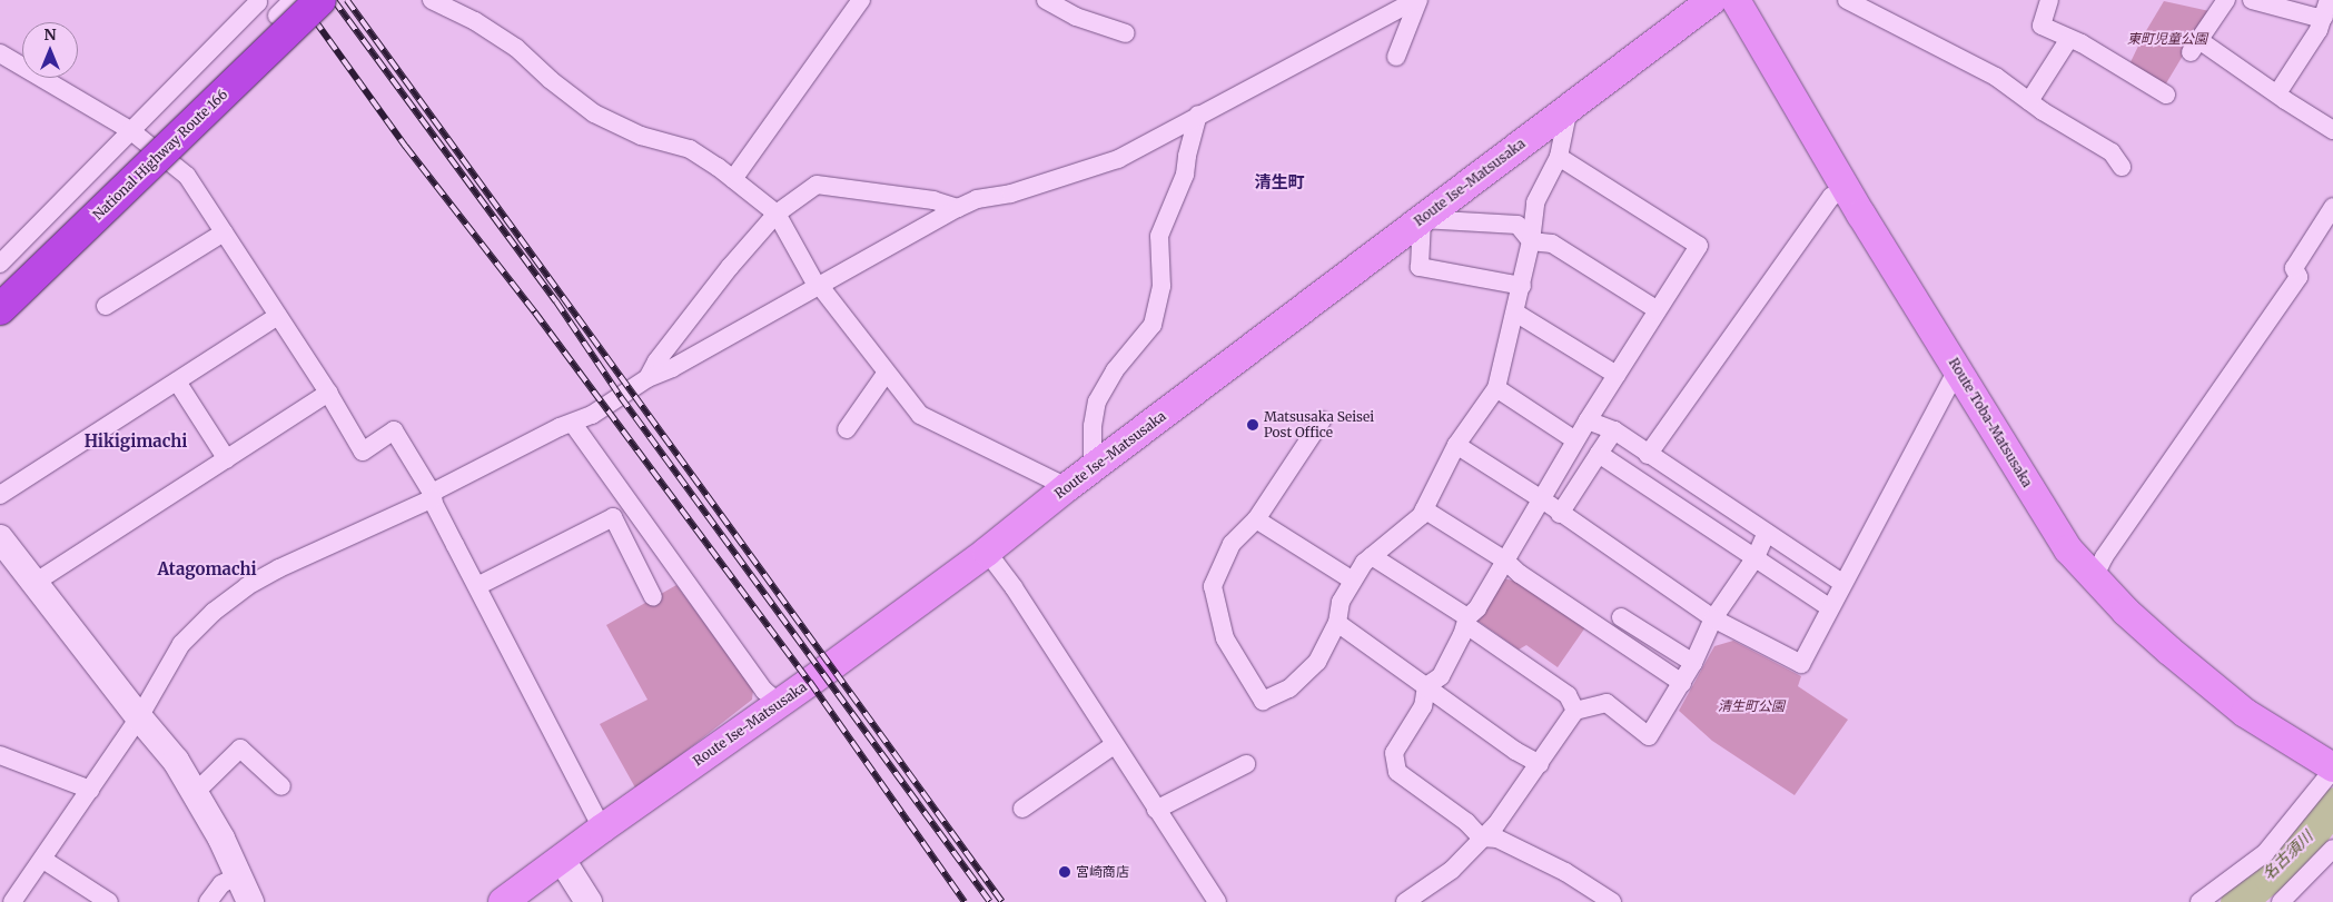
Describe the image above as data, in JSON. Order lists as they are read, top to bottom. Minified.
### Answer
{"streets":{"highway":["National Highway Route 166"],"main road":["Route Ise-Matsusaka","Route Toba-Matsusaka"]},"districts":["清生町","Hikigimachi","Atagomachi"],"water":["名古須川"],"parks":["東町児童公園","清生町公園"],"places":["Matsusaka Seisei Post Office","宮崎商店"],"north":"top"}
